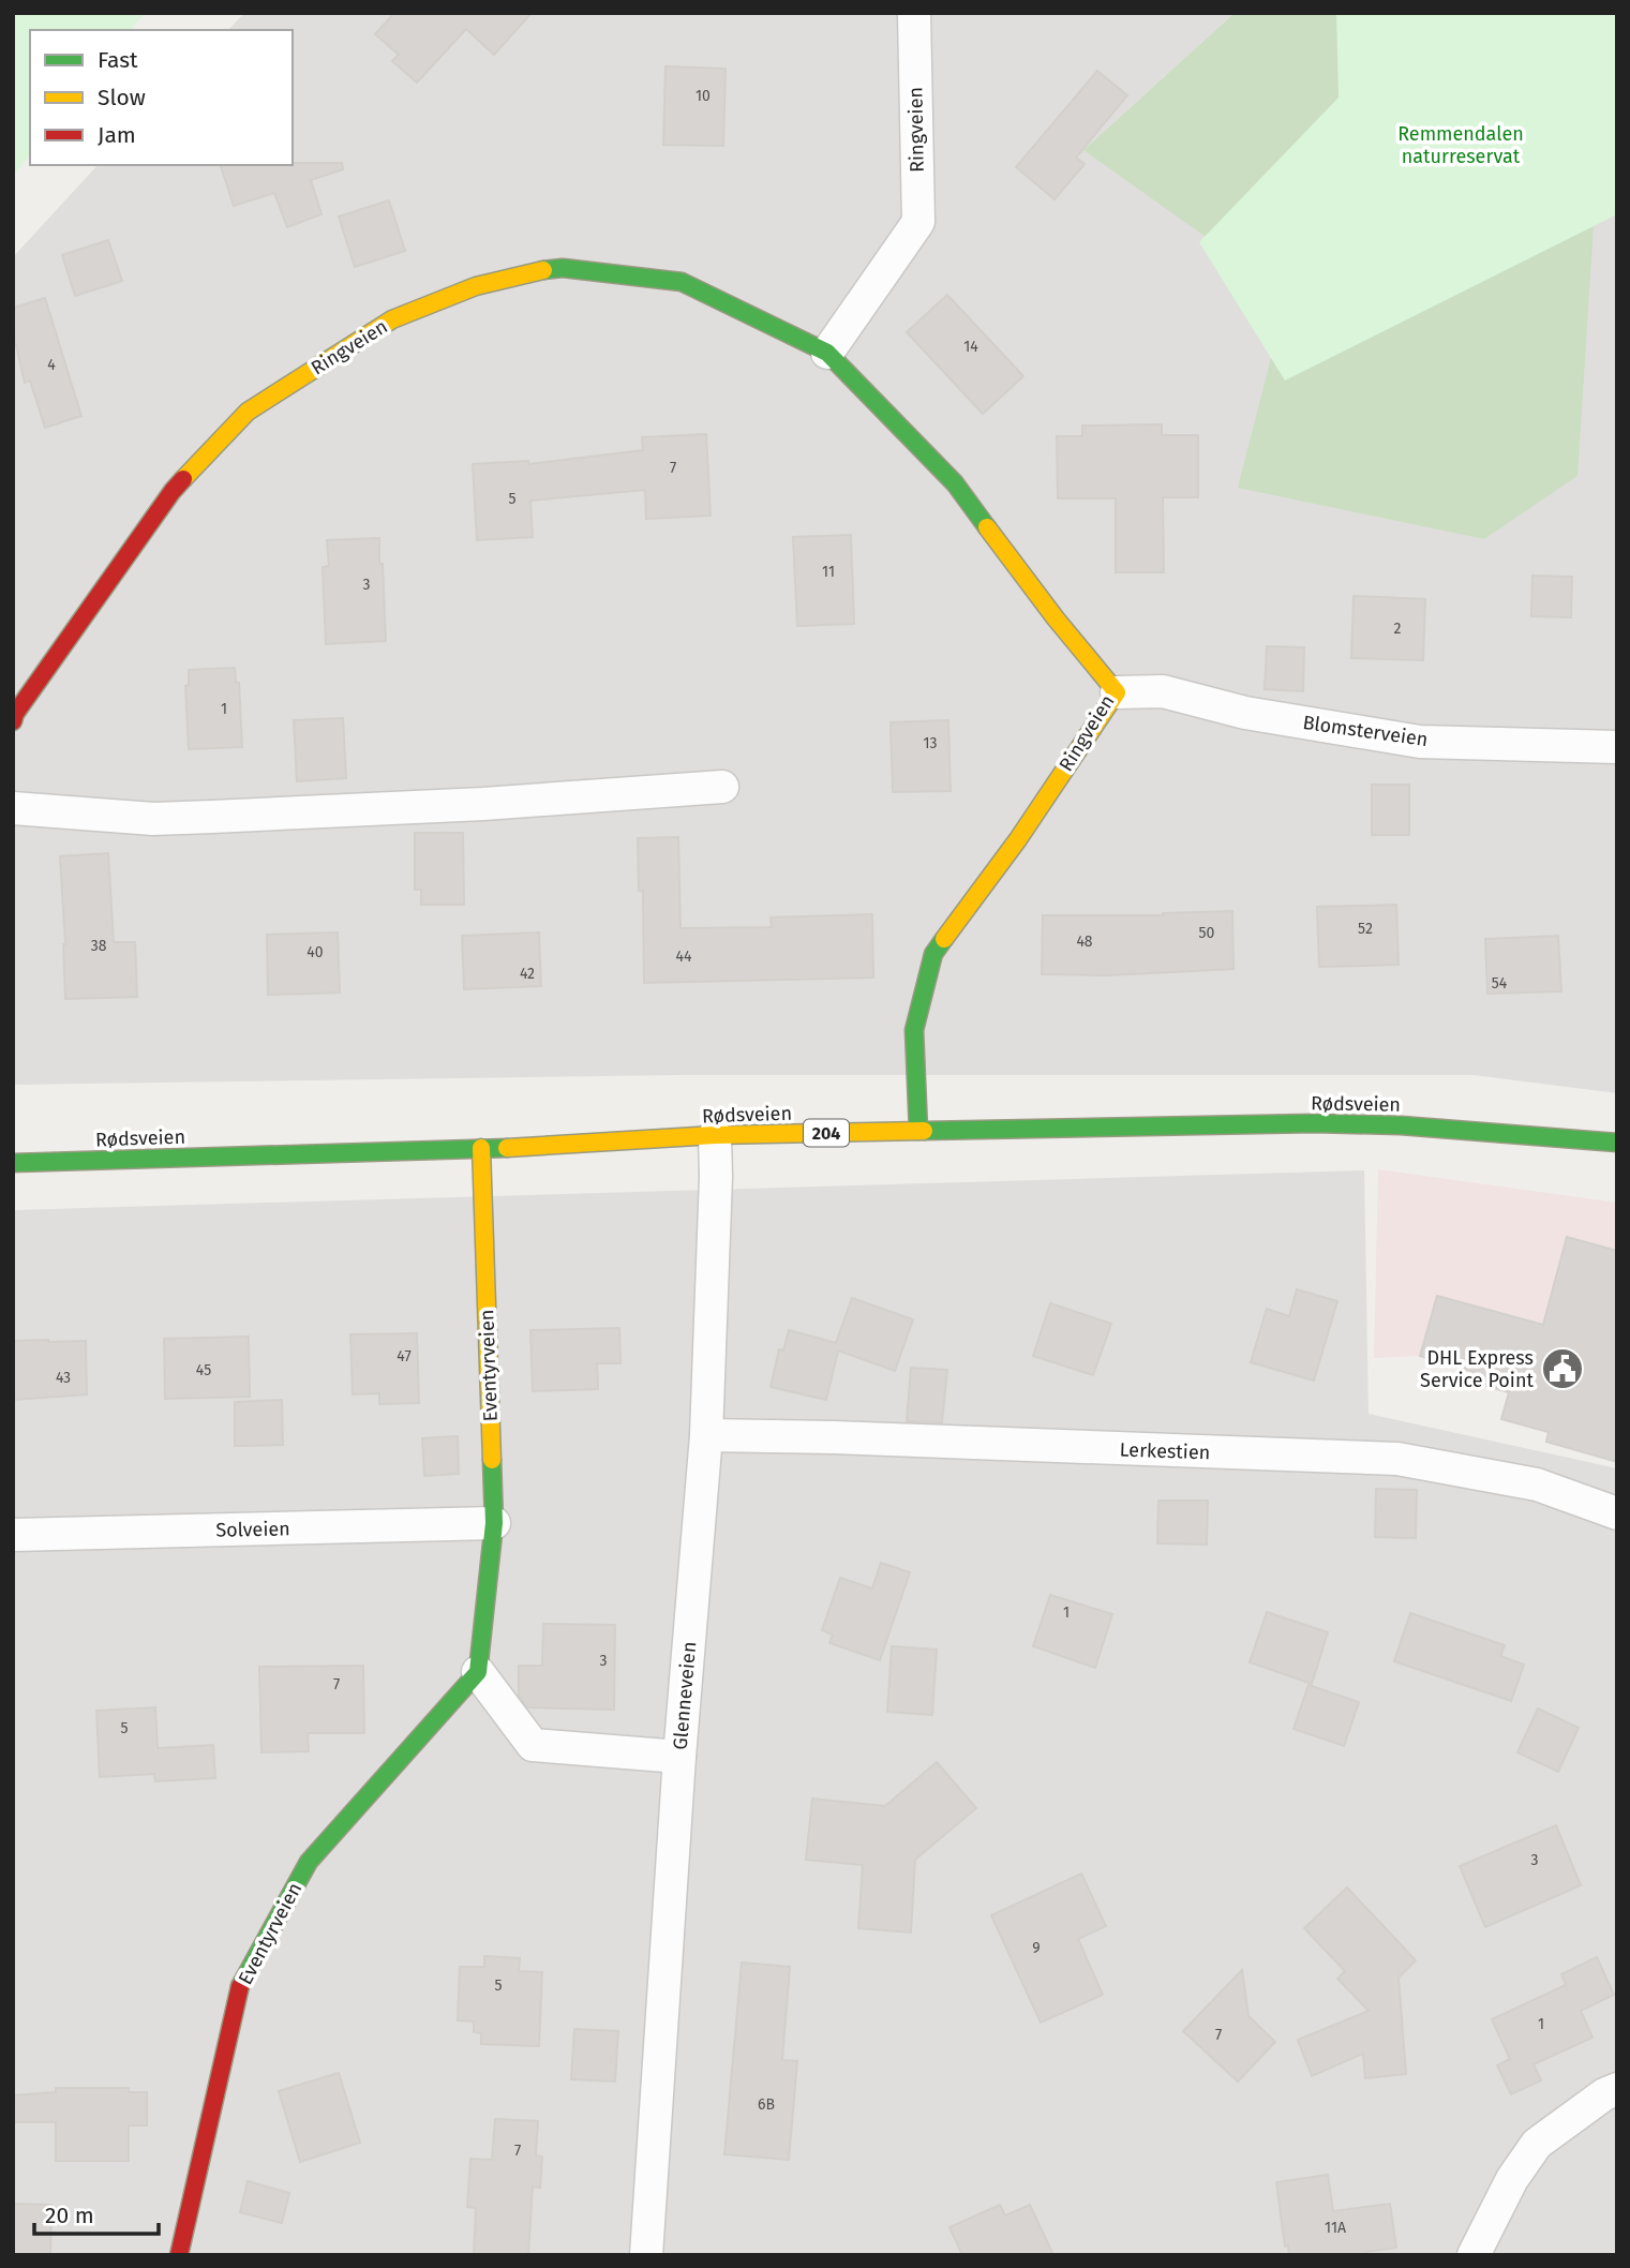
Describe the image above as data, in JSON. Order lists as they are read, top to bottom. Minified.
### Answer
{"streets":{"main road":["Ringveien","Rødsveien","204","Eventyrveien"],"street":["Blomsterveien","Lerkestien","Solveien","Glenneveien"]},"crossings":[["Ringveien","Blomsterveien"],["Ringveien","Rødsveien"],["Rødsveien","Eventyrveien"],["Rødsveien","Glenneveien"],["Eventyrveien","Solveien"],["Lerkestien","Glenneveien"]],"parks":["Remmendalen naturreservat"],"places":{"public building":["DHL Express Service Point"]},"house_numbers":["10","14","4","7","5","11","3","2","1","13","52","50","48","38","40","44","42","54","47","45","43","1","3","7","5","3","9","5","1","7","6B","7","11A"],"legend":["Fast","Slow","Jam"],"scale_bar":"20 m"}
